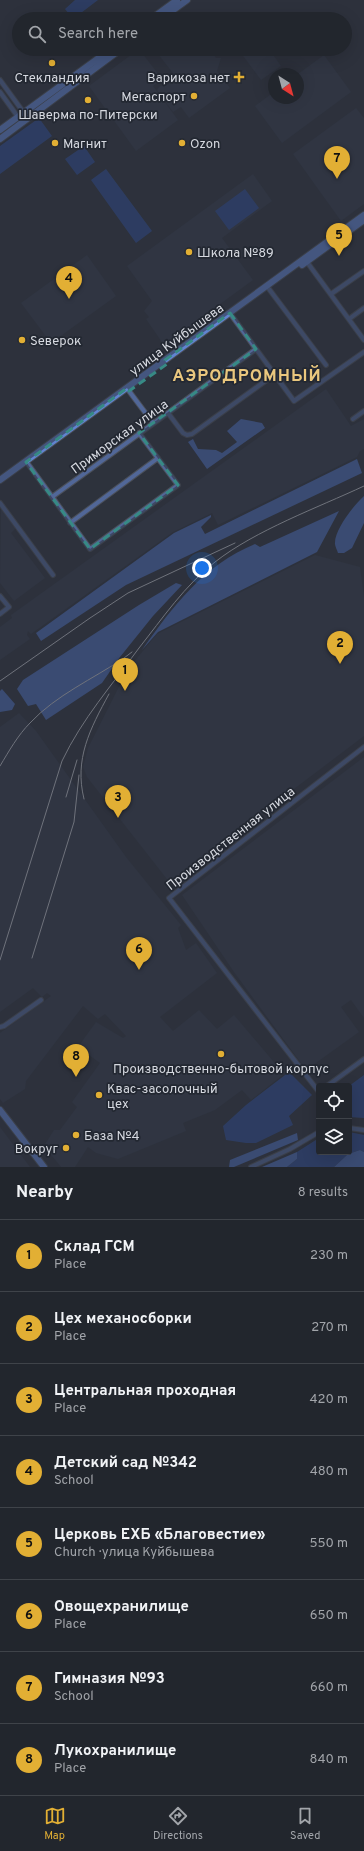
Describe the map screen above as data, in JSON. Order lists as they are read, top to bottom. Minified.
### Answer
{"streets":{"main road":["улица Куйбышева"],"street":["Приморская улица","Производственная улица"]},"districts":["АЭРОДРОМНЫЙ"],"places":{"other":["Стекландия","Мегаспорт","Шаверма по-Питерски","Магнит","Ozon","Школа №89","Sеверок","Производственно-бытовой корпус","Квас-засолочный цех","База №4","Вокруг"],"health":["Варикоза нет"]},"north":"bottom right","page":{"search":"Search here","pins":["7","5","4","2","1","3","6","8"],"heading":["Nearby","8 results"],"list":[{"mark":"1","name":"Склад ГСМ","note":"Place","value":"230 m"},{"mark":"2","name":"Цех механосборки","note":"Place","value":"270 m"},{"mark":"3","name":"Центральная проходная","note":"Place","value":"420 m"},{"mark":"4","name":"Детский сад №342","note":"School","value":"480 m"},{"mark":"5","name":"Церковь ЕХБ «Благовестие»","note":"Church · улица Куйбышева","value":"550 m"},{"mark":"6","name":"Овощехранилище","note":"Place","value":"650 m"},{"mark":"7","name":"Гимназия №93","note":"School","value":"660 m"},{"mark":"8","name":"Лукохранилище","note":"Place","value":"840 m"}],"nav":["Map","Directions","Saved"]}}
